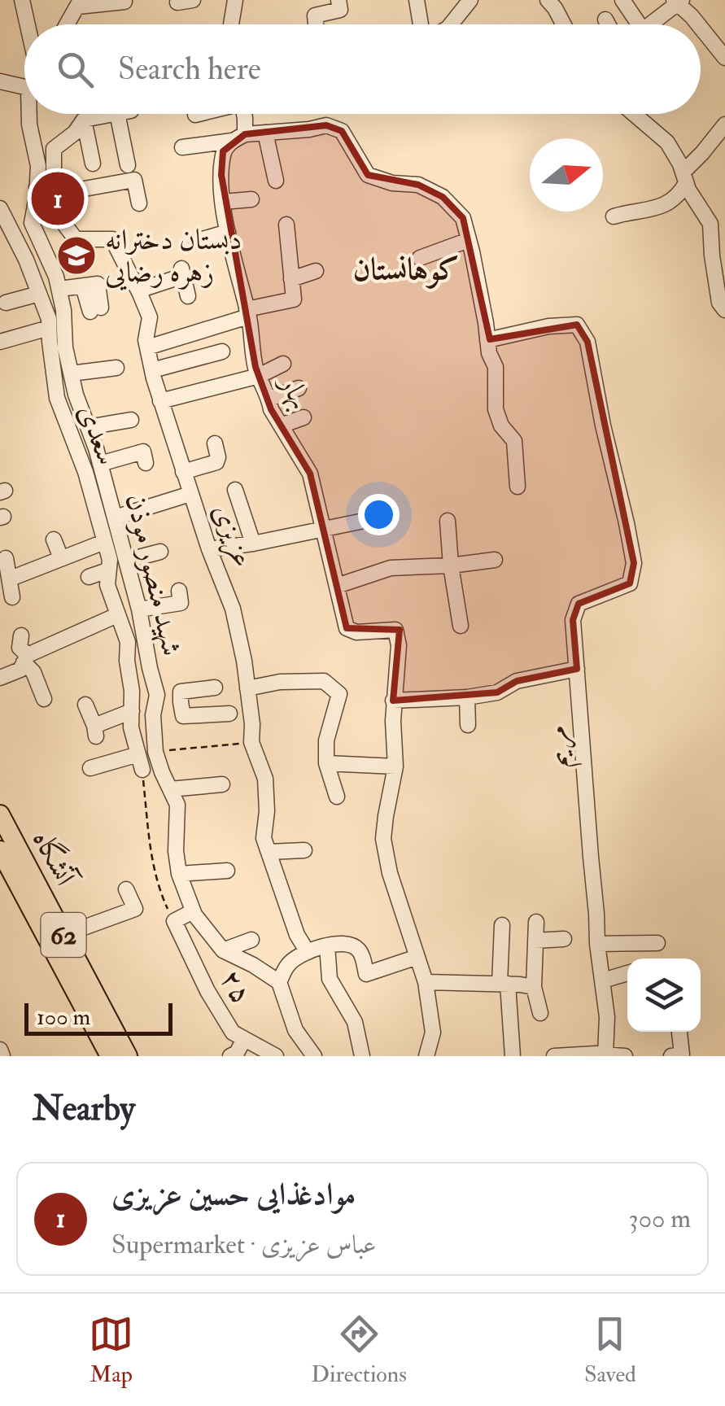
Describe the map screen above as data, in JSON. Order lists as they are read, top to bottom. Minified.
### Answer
{"streets":{"main road":["آتشگاه","62"],"street":["بهار","سعدی","عزیزی","شهید منصور موذن","مریم","۲۵"]},"crossings":[["عزیزی","شهید منصور موذن"]],"districts":["کوهانستان"],"places":{"school or university":["دبستان دخترانه زهره رضایی"]},"scale_bar":"100 m","north":"right","page":{"search":"Search here","pins":"1","scale":"100 m","heading":"Nearby","list":[{"mark":"1","name":"موادغذایی حسین عزیزی","note":"Supermarket · عباس عزیزی","value":"300 m"}],"nav":["Map","Directions","Saved"]}}
